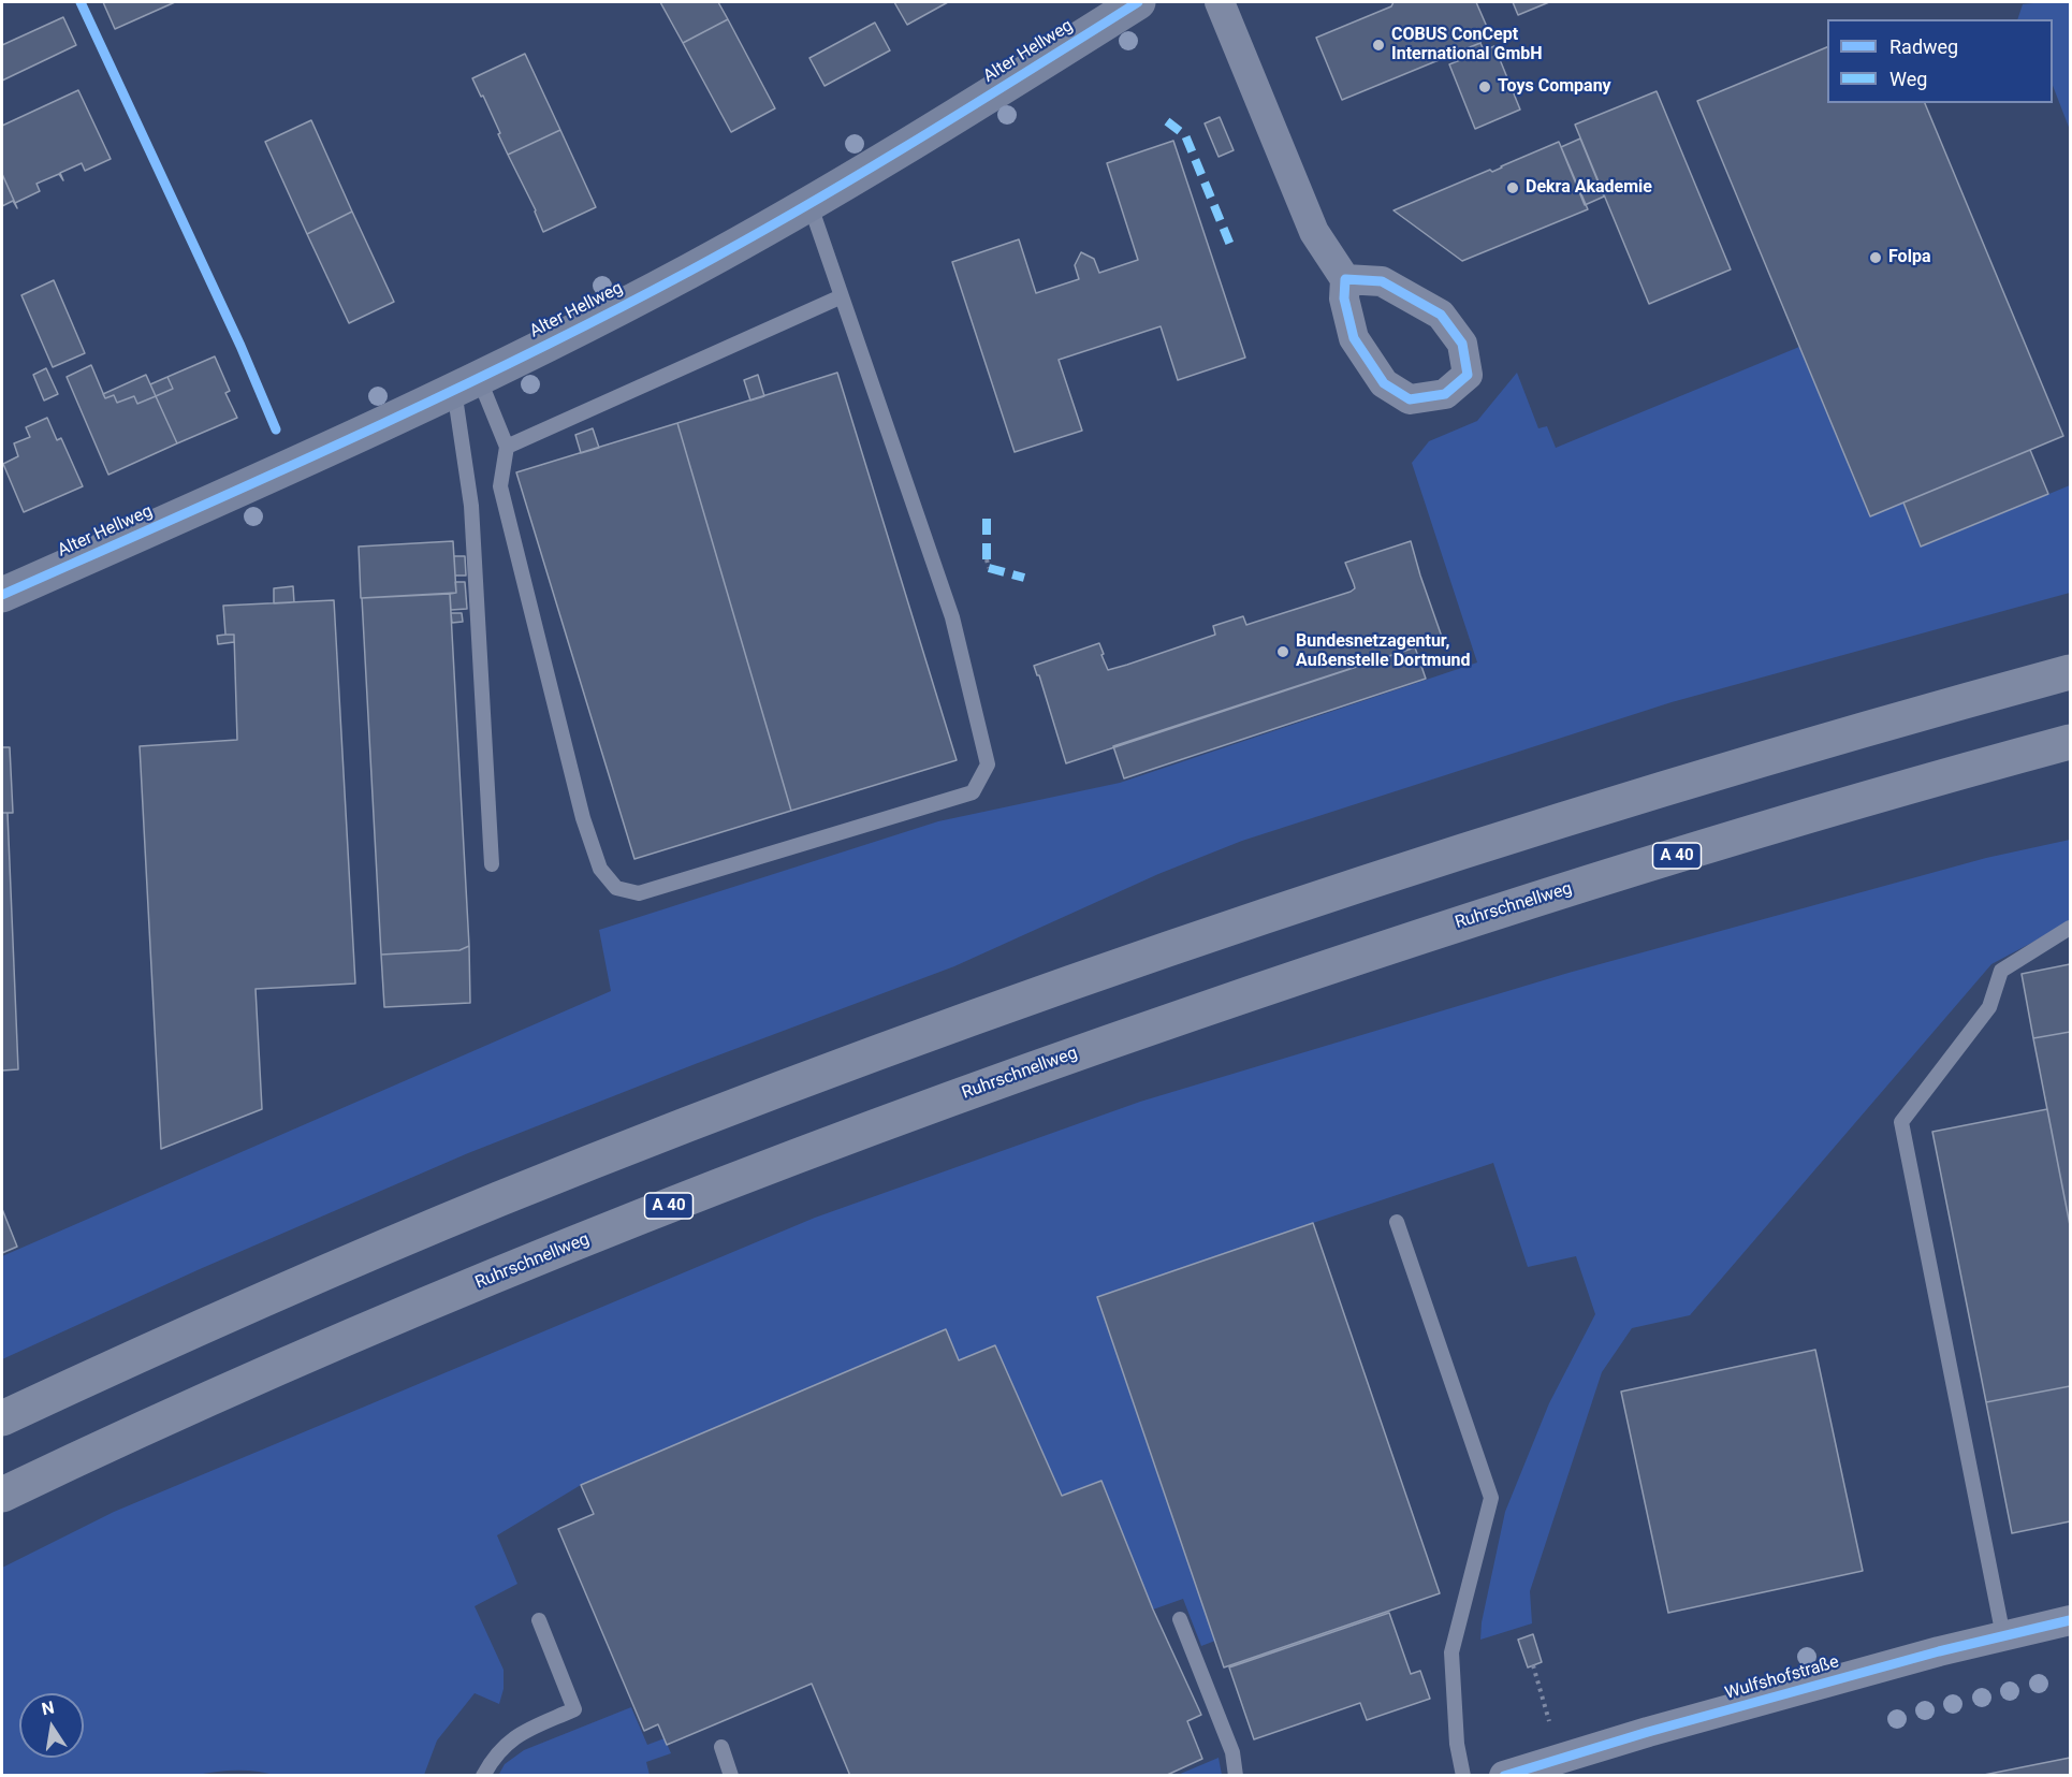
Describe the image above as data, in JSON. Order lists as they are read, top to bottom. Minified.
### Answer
{"streets":{"highway":["A 40","Ruhrschnellweg"],"street":["Alter Hellweg","Wulfshofstraße"]},"places":["COBUS ConCept International GmbH","Toys Company","Dekra Akademie","Folpa","Bundesnetzagentur, Außenstelle Dortmund"],"legend":["Radweg","Weg"],"north":"top"}
